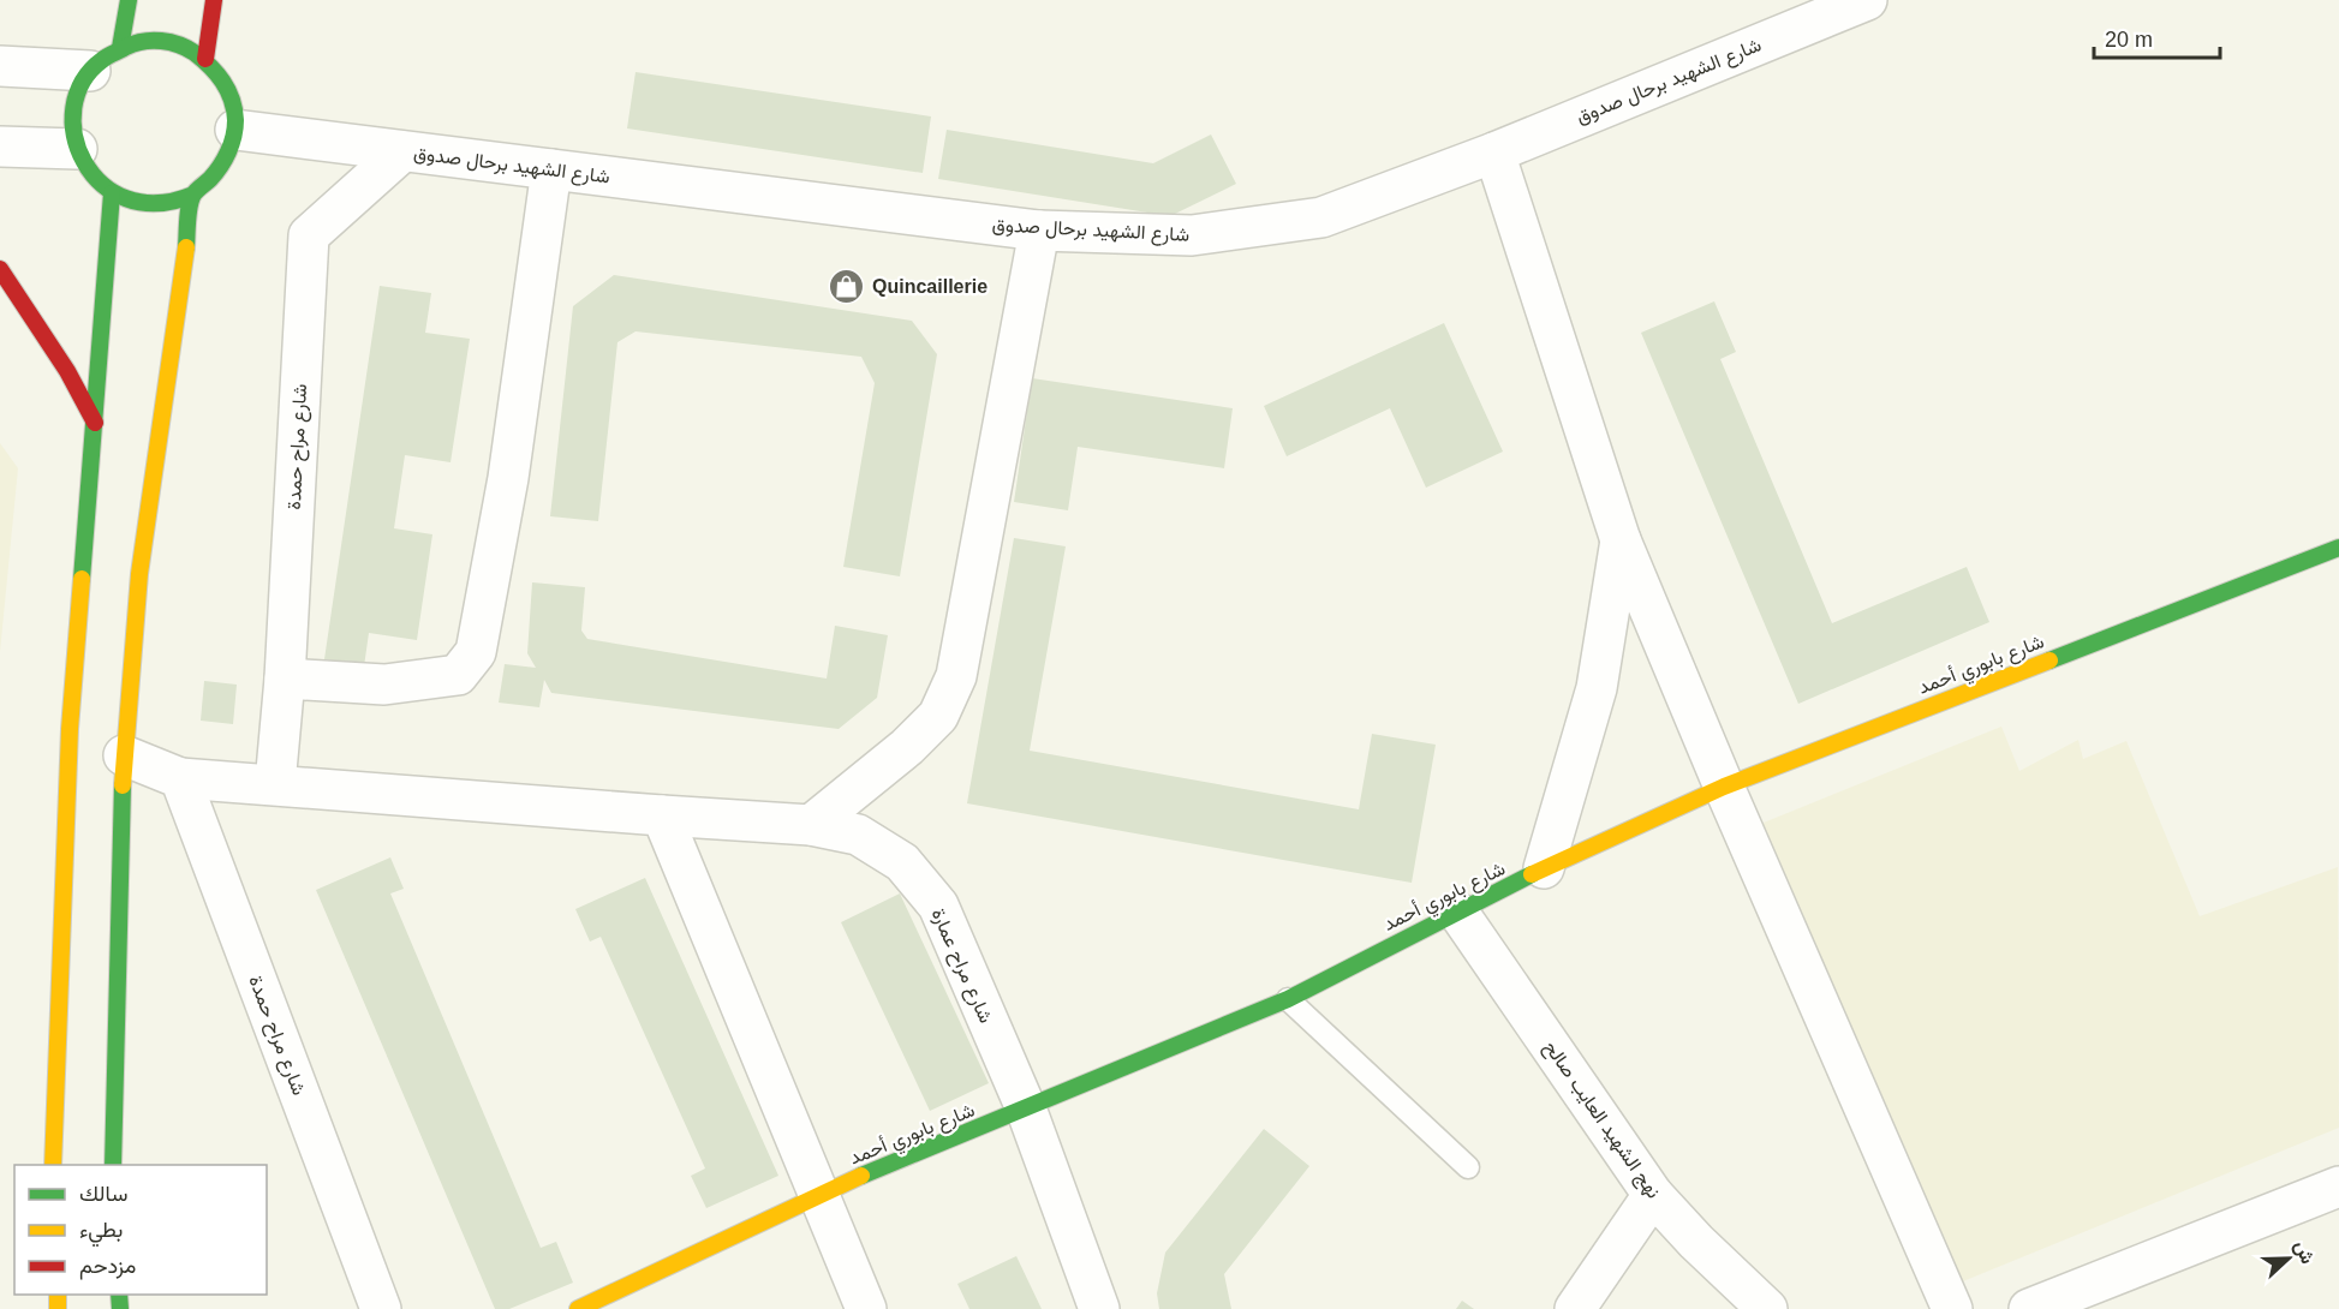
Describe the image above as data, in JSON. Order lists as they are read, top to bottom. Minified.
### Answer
{"streets":{"main road":["شارع بابوري أحمد"],"street":["شارع الشهيد برحال صدوق","شارع مراح حمدة","شارع مراح عمارة","نهج الشهيد العايب صالح"]},"crossings":[["شارع الشهيد برحال صدوق","شارع مراح حمدة"],["شارع مراح حمدة","شارع مراح عمارة"],["شارع بابوري أحمد","شارع مراح عمارة"],["شارع بابوري أحمد","نهج الشهيد العايب صالح"]],"places":{"shop":["Quincaillerie"]},"legend":["سالك","بطيء","مزدحم"],"scale_bar":"20 m","north":"right"}
